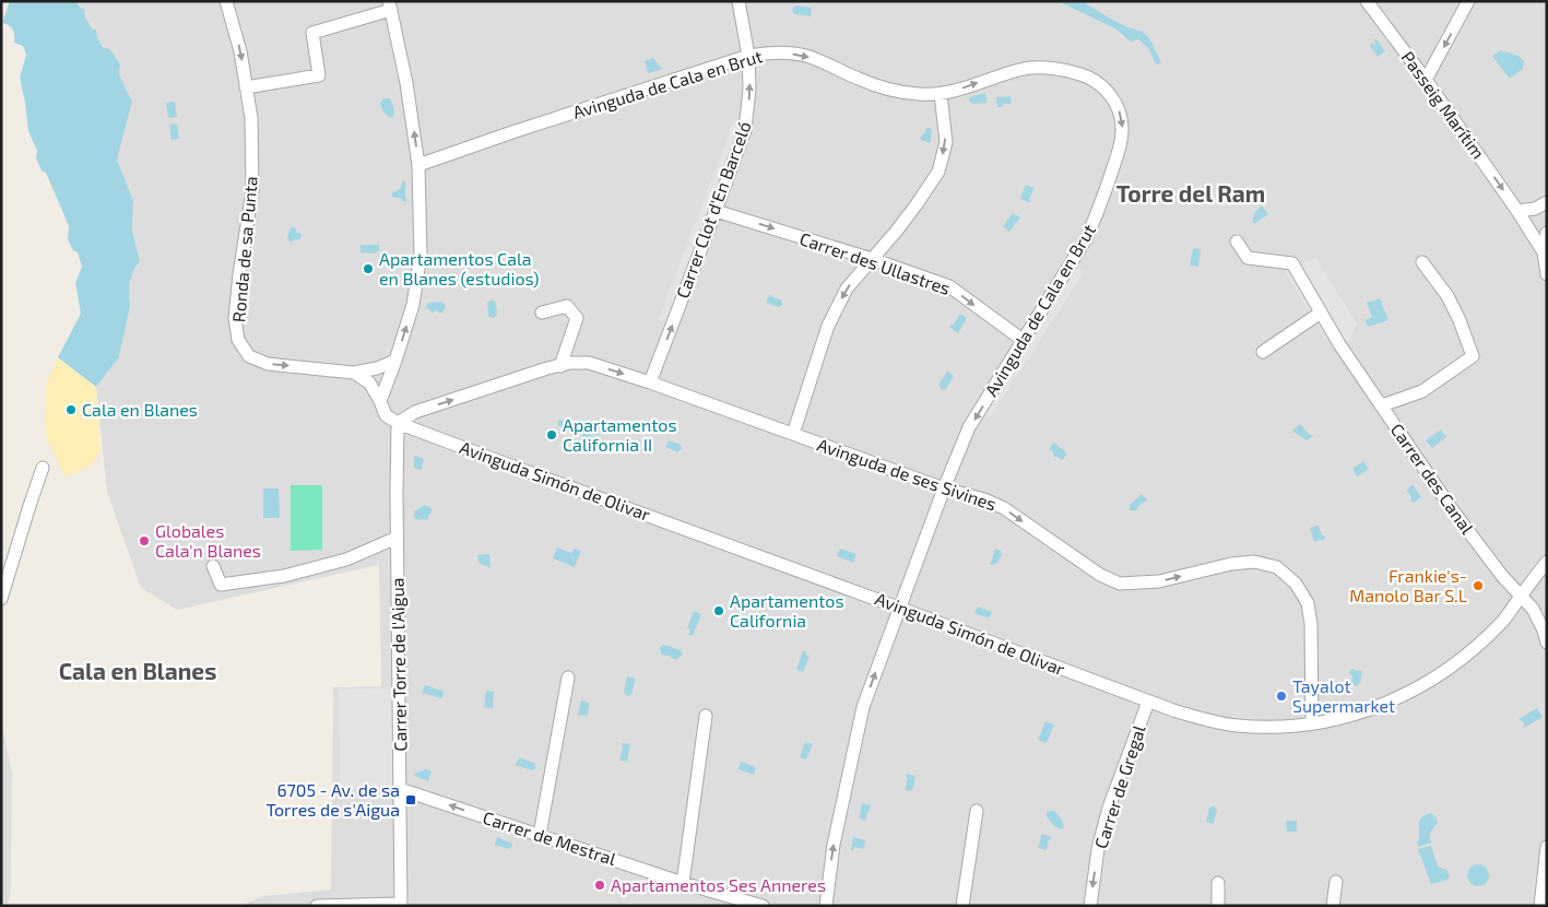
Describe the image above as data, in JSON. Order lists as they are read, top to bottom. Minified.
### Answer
{"streets":{"street":["Avinguda de Cala en Brut","Passeig Marítim","Carrer Clot d'En Barceló","Ronda de sa Punta","Carrer des Ullastres","Avinguda de ses Sivines","Carrer des Canal","Avinguda Simón de Olivar","Carrer Torre de l'Aigua","Carrer de Gregal","Carrer de Mestral"]},"crossings":[["Avinguda de Cala en Brut","Carrer Clot d'En Barceló"],["Avinguda de Cala en Brut","Carrer des Ullastres"],["Avinguda de Cala en Brut","Avinguda de ses Sivines"],["Avinguda de Cala en Brut","Avinguda Simón de Olivar"],["Carrer Clot d'En Barceló","Carrer des Ullastres"],["Carrer Clot d'En Barceló","Avinguda de ses Sivines"],["Avinguda de ses Sivines","Avinguda Simón de Olivar"],["Avinguda de ses Sivines","Carrer Torre de l'Aigua"],["Carrer des Canal","Avinguda Simón de Olivar"],["Avinguda Simón de Olivar","Carrer Torre de l'Aigua"],["Avinguda Simón de Olivar","Carrer de Gregal"],["Carrer Torre de l'Aigua","Carrer de Mestral"]],"one_way":["Passeig Marítim","Carrer Clot d'En Barceló","Ronda de sa Punta","Carrer des Ullastres","Avinguda de ses Sivines","Carrer de Gregal","Carrer de Mestral"],"districts":["Torre del Ram","Cala en Blanes"],"places":{"other":["Apartamentos Cala en Blanes (estudios)","Cala en Blanes","Apartamentos California II","Globales Cala'n Blanes","Frankie's- Manolo Bar S.L","Apartamentos California","Tayalot Supermarket","Apartamentos Ses Anneres"],"transit":["6705 - Av. de sa Torres de s'Aigua"]}}
